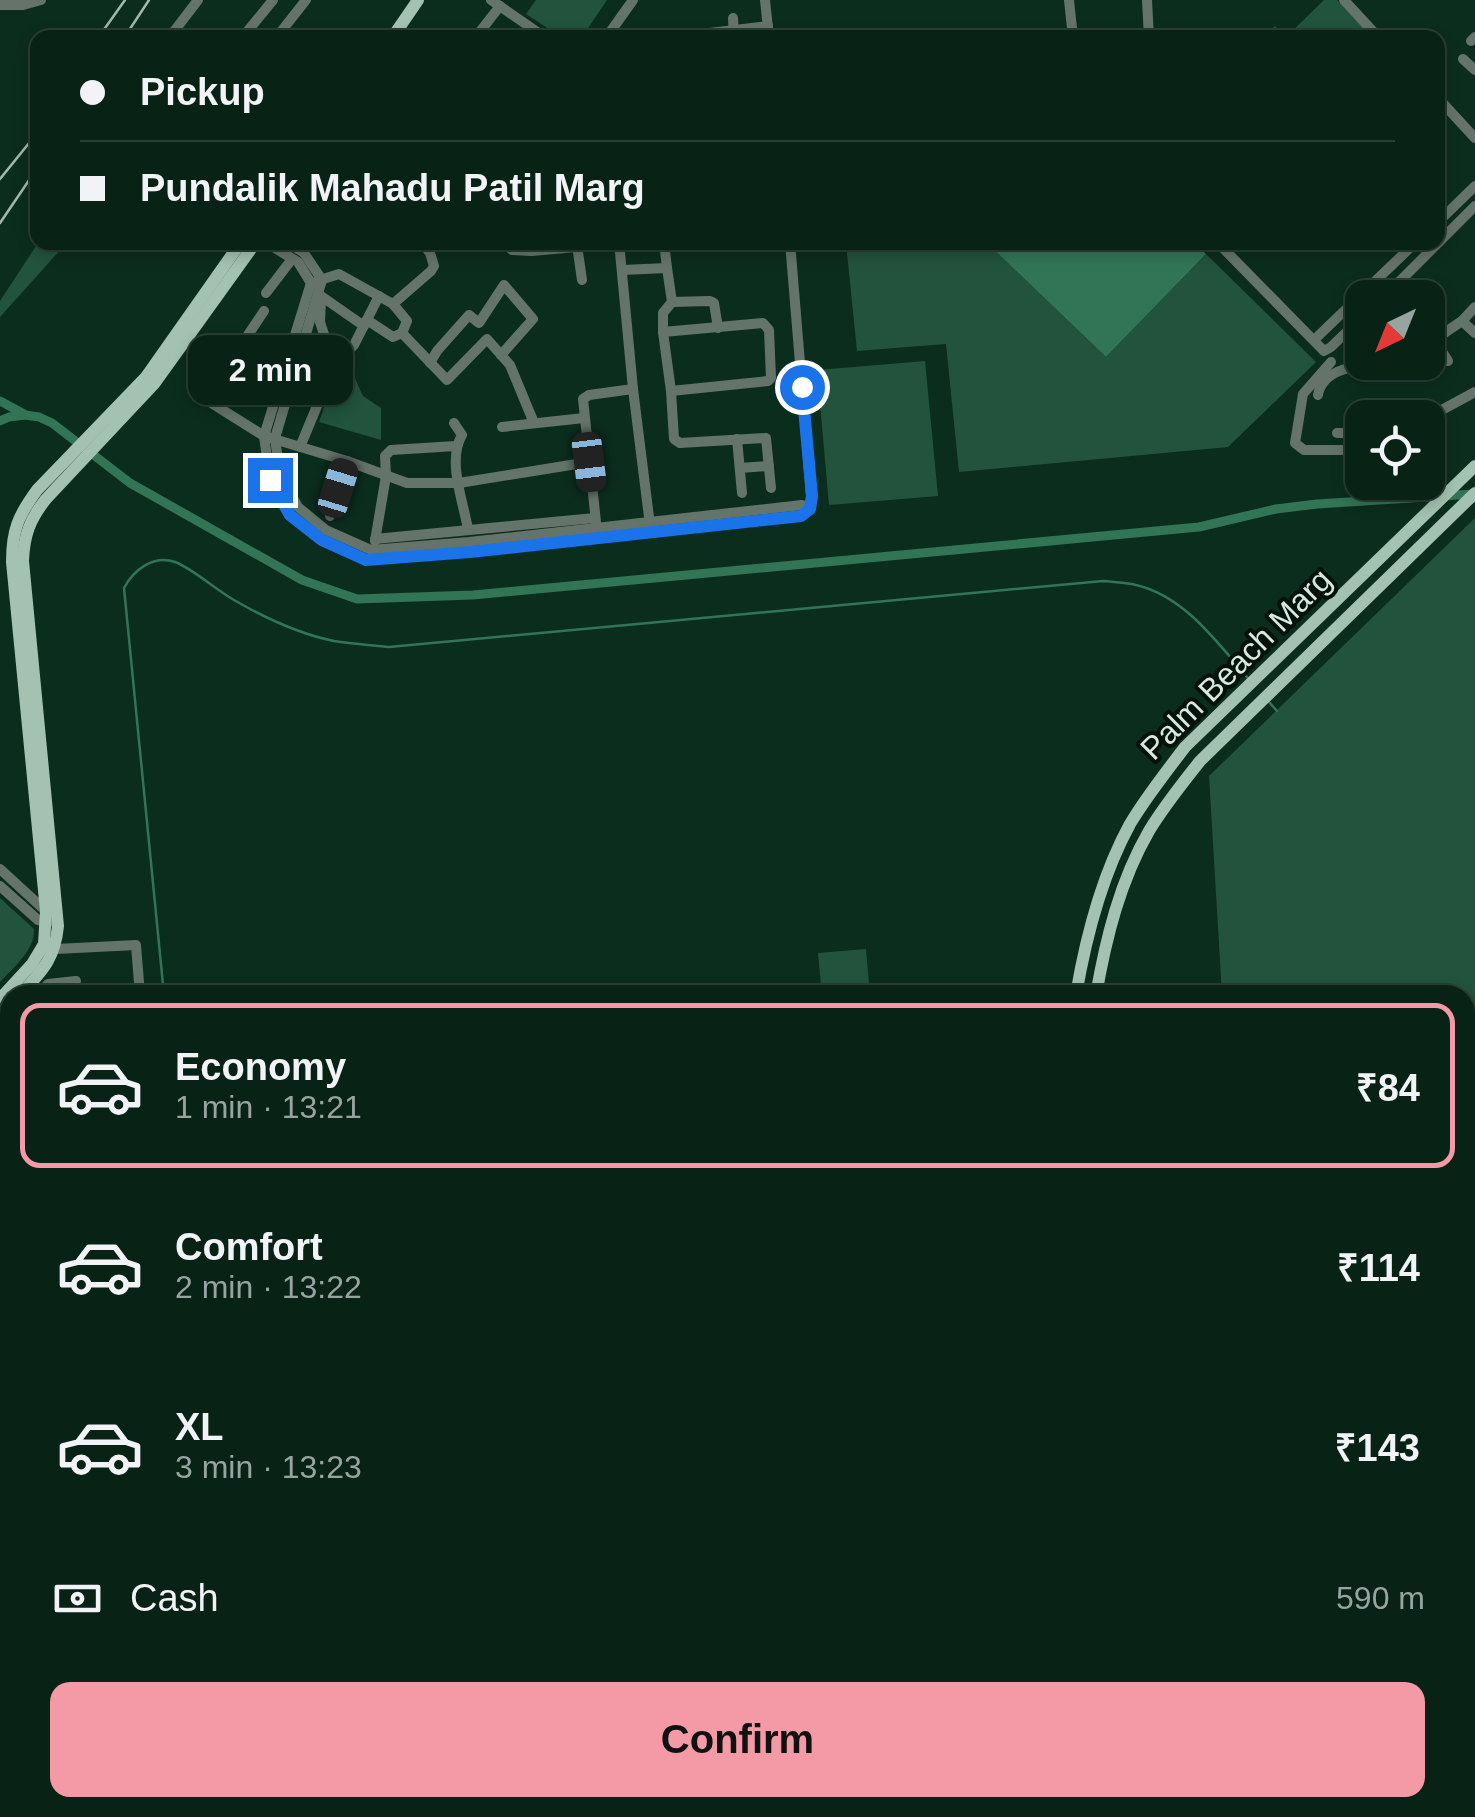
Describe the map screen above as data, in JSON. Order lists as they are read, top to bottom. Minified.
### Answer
{"streets":{"main road":["Palm Beach Marg"]},"north":"bottom left","page":{"banner":["Pickup","Pundalik Mahadu Patil Marg"],"bubble":"2 min","list":[{"name":"Economy","note":"1 min · 13:21","value":"₹84"},{"name":"Comfort","note":"2 min · 13:22","value":"₹114"},{"name":"XL","note":"3 min · 13:23","value":"₹143"}],"pay":["Cash","590 m"],"buttons":"Confirm"}}
